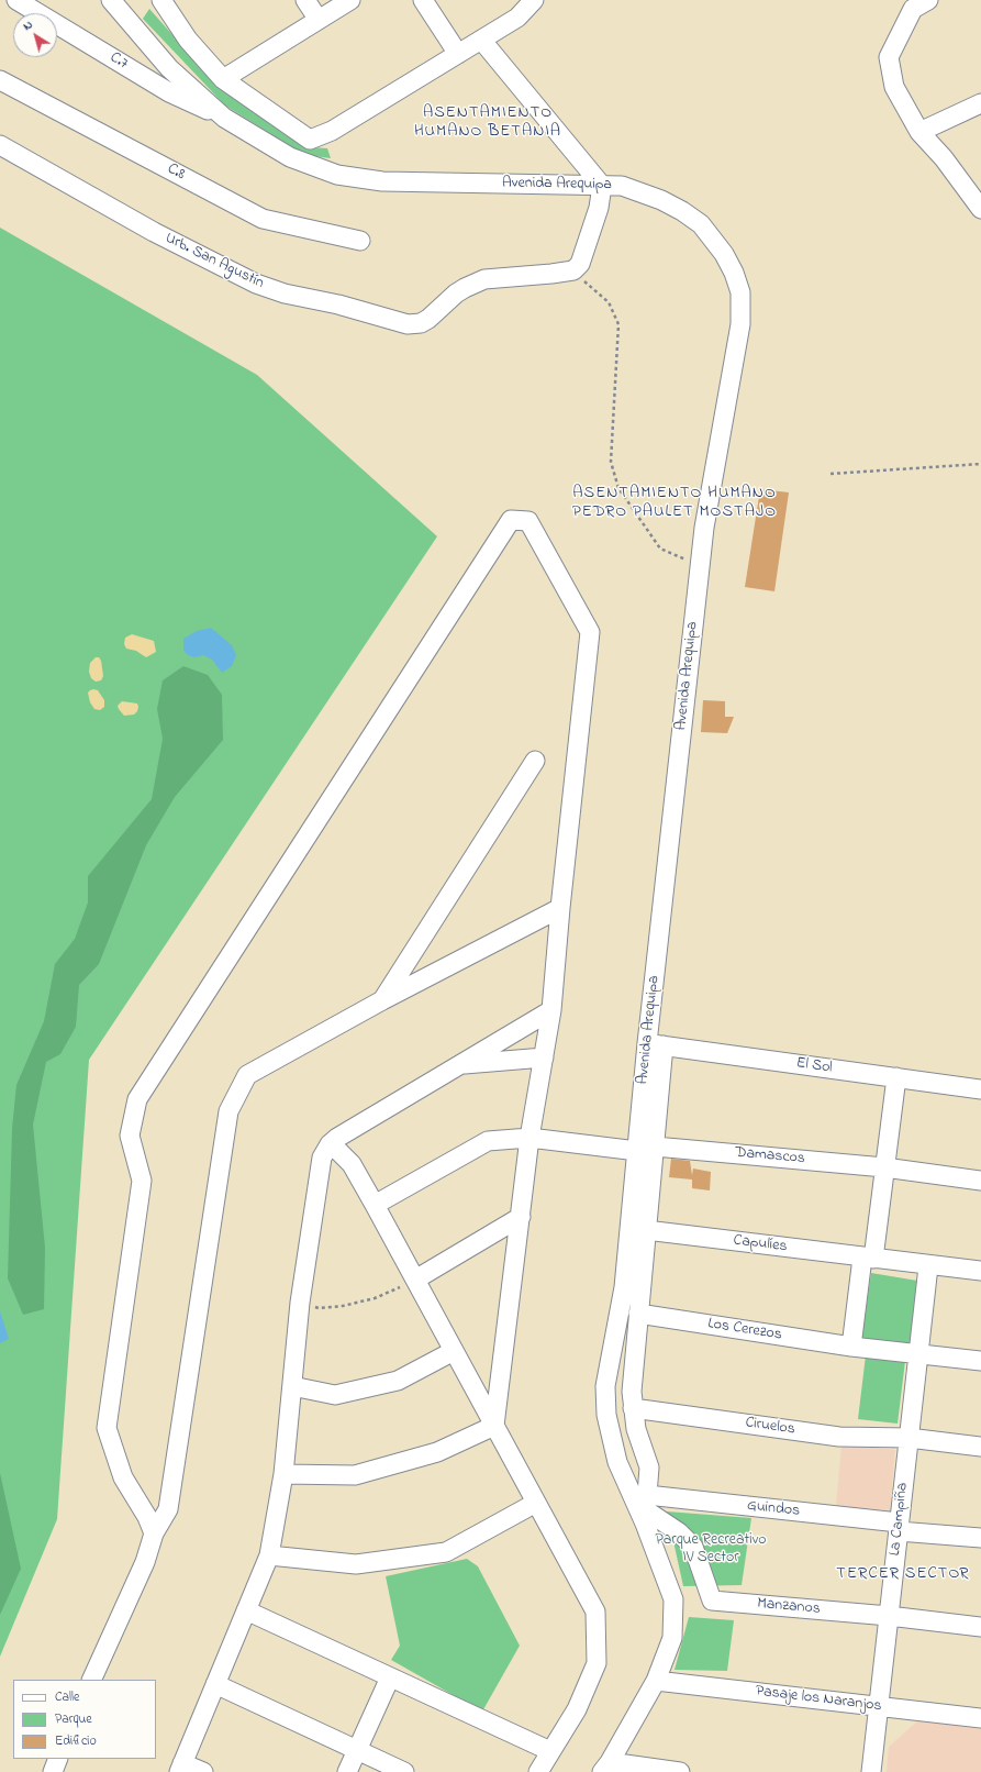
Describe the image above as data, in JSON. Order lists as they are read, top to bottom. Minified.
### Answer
{"streets":{"street":["C.7","C.8","Avenida Arequipa","Urb. San Agustín","El Sol","Damascos","Capulíes","Los Cerezos","Ciruelos","Guindos","La Campiña","Manzanos","Pasaje los Naranjos"]},"crossings":[["C.7","Avenida Arequipa"],["Avenida Arequipa","El Sol"],["Avenida Arequipa","Damascos"],["Avenida Arequipa","Guindos"],["Avenida Arequipa","Manzanos"],["Avenida Arequipa","Pasaje los Naranjos"],["Capulíes","La Campiña"],["Los Cerezos","La Campiña"],["Ciruelos","La Campiña"],["Guindos","La Campiña"],["Guindos","Manzanos"],["La Campiña","Manzanos"],["La Campiña","Pasaje los Naranjos"]],"districts":["ASENTAMIENTO HUMANO BETANIA","ASENTAMIENTO HUMANO PEDRO PAULET MOSTAJO","TERCER SECTOR"],"parks":["Parque Recreativo IV Sector"],"legend":["Calle","Parque","Edificio"],"north":"top left"}
